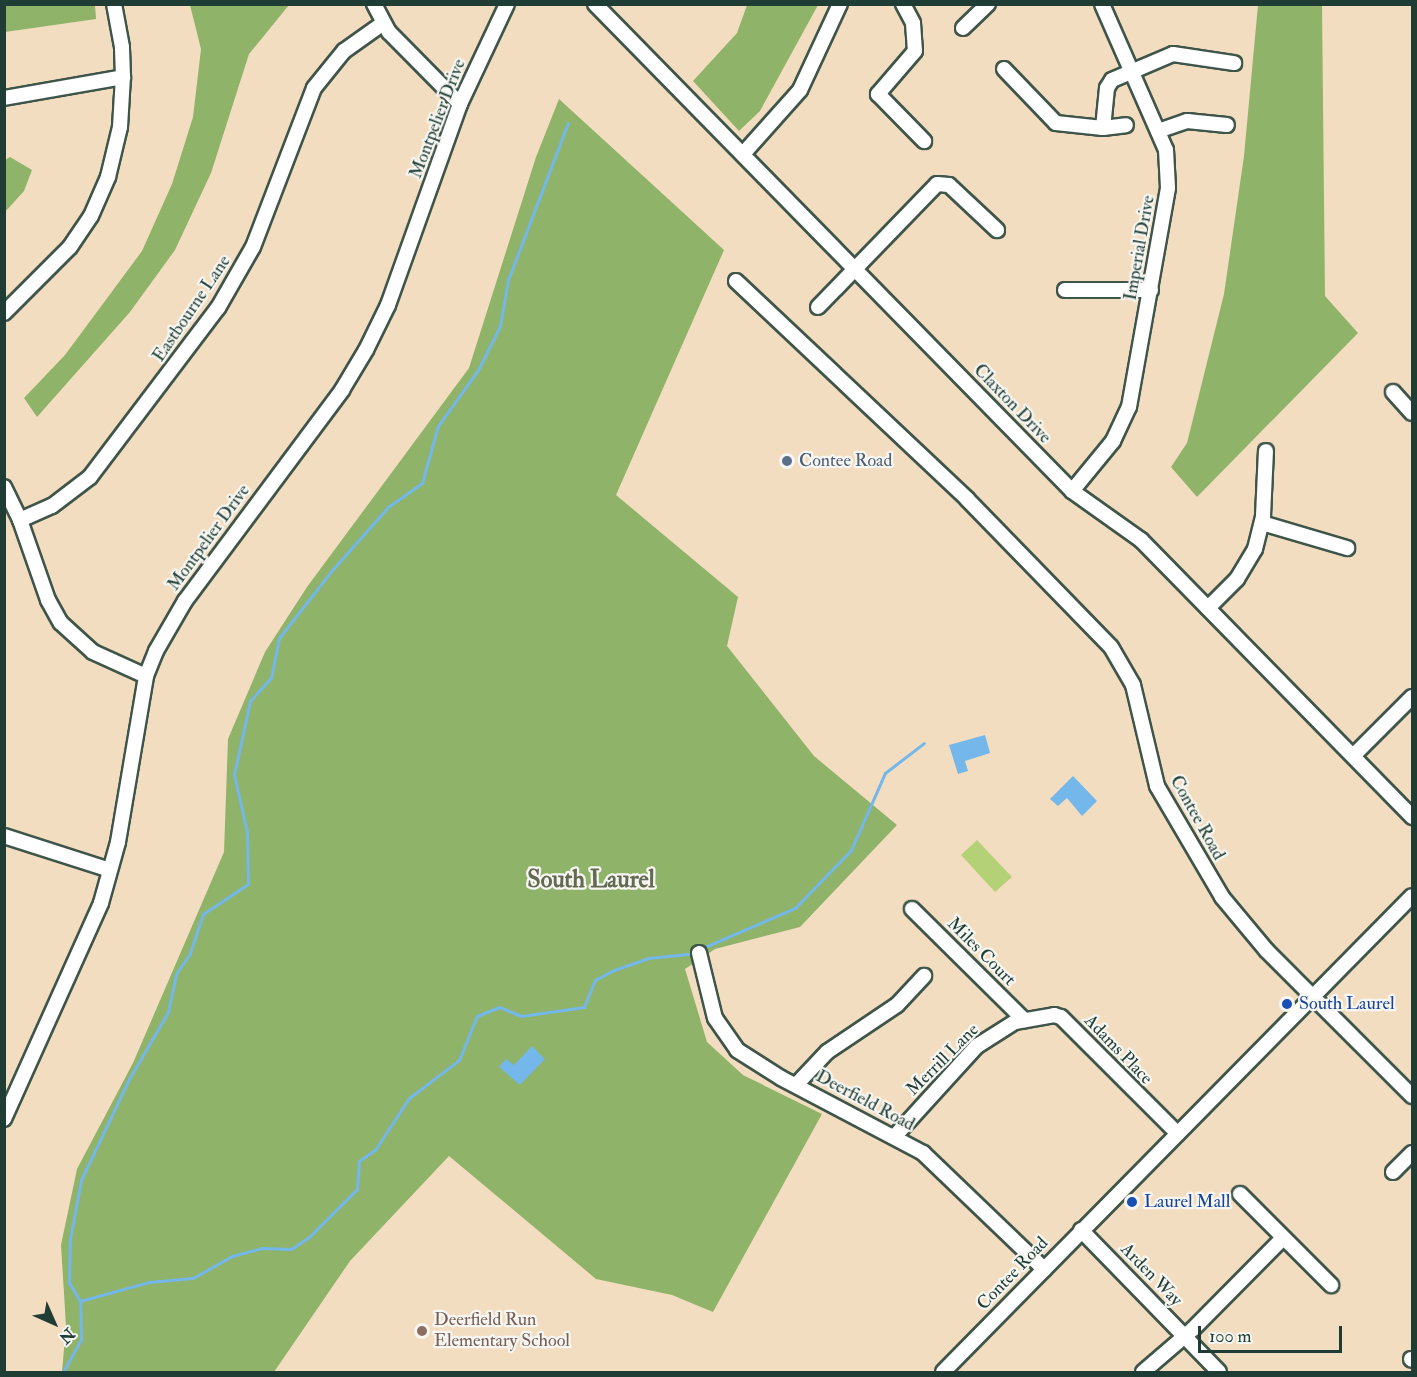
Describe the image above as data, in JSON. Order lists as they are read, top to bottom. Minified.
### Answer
{"streets":{"street":["Montpelier Drive","Imperial Drive","Eastbourne Lane","Claxton Drive","Contee Road","Miles Court","Adams Place","Merrill Lane","Deerfield Road","Arden Way"]},"crossings":[["Imperial Drive","Claxton Drive"],["Contee Road","Adams Place"],["Contee Road","Deerfield Road"],["Contee Road","Arden Way"],["Miles Court","Adams Place"],["Miles Court","Merrill Lane"],["Adams Place","Merrill Lane"],["Merrill Lane","Deerfield Road"]],"districts":["South Laurel"],"places":["Contee Road","South Laurel","Laurel Mall","Deerfield Run Elementary School"],"scale_bar":"100 m","north":"bottom right"}
